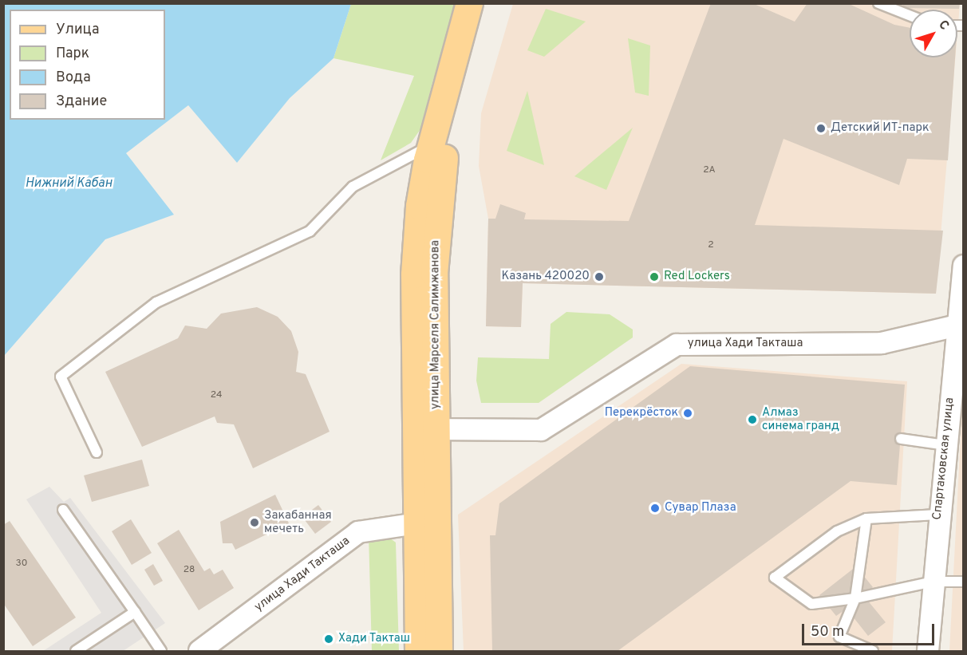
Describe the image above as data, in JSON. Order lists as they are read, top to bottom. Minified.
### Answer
{"streets":{"main road":["улица Марселя Салимжанова"],"street":["улица Хади Такташа","Спартаковская улица"]},"crossings":[["улица Марселя Салимжанова","улица Хади Такташа"],["улица Хади Такташа","Спартаковская улица"]],"water":["Нижний Кабан"],"places":["Детский ИТ-парк","Казань 420020","Red Lockers","Перекрёсток","Алмаз синема гранд","Сувар Плаза","Закабанная мечеть","Хади Такташ"],"house_numbers":["2А","2","24","30","28"],"legend":["Улица","Парк","Вода","Здание"],"scale_bar":"50 m","north":"top right"}
